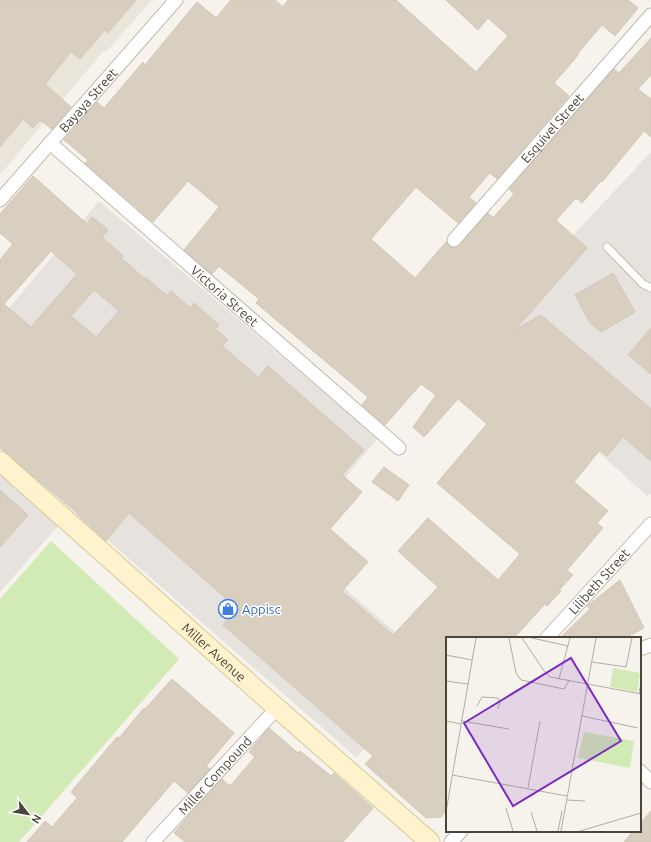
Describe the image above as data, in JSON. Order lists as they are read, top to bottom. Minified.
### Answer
{"streets":{"street":["Bayaya Street","Esquivel Street","Victoria Street","Lilibeth Street","Miller Avenue","Miller Compound"]},"crossings":[["Bayaya Street","Victoria Street"],["Miller Avenue","Miller Compound"]],"places":{"shop":["Appisc"]},"north":"bottom right"}
